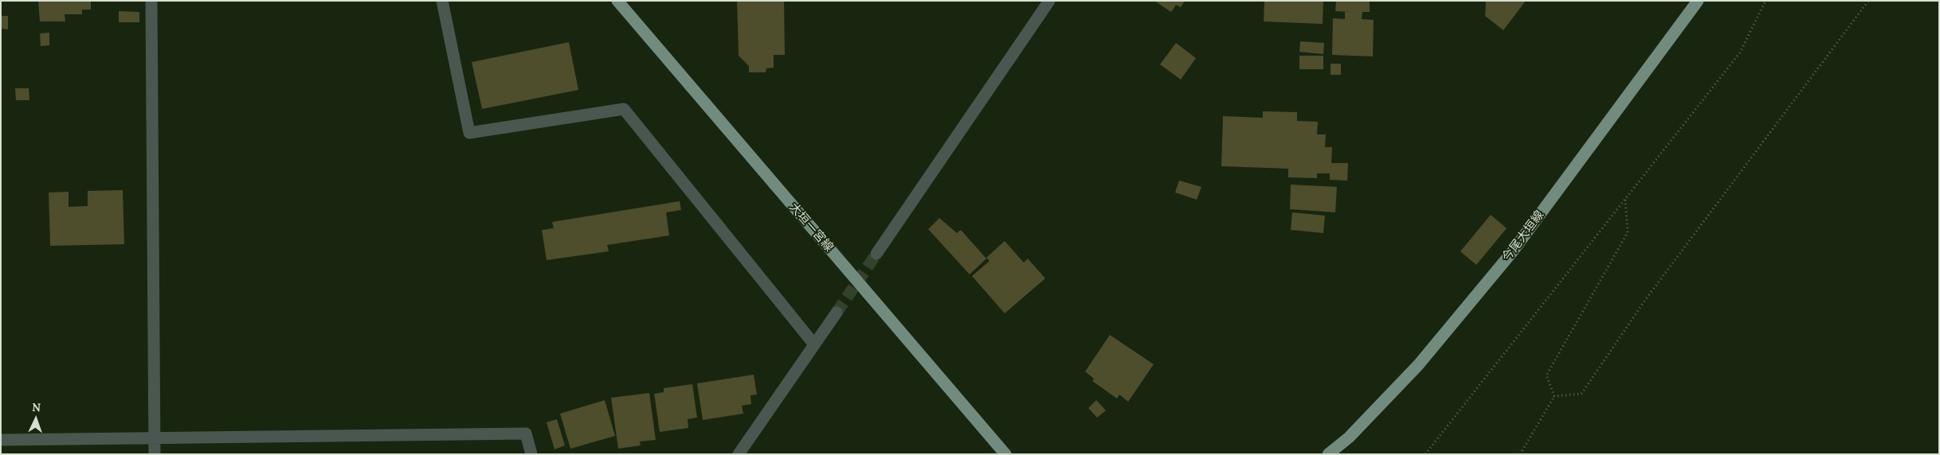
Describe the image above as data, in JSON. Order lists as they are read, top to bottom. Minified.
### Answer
{"streets":{"main road":["大垣一宮線","今尾大垣線"]},"north":"top"}
